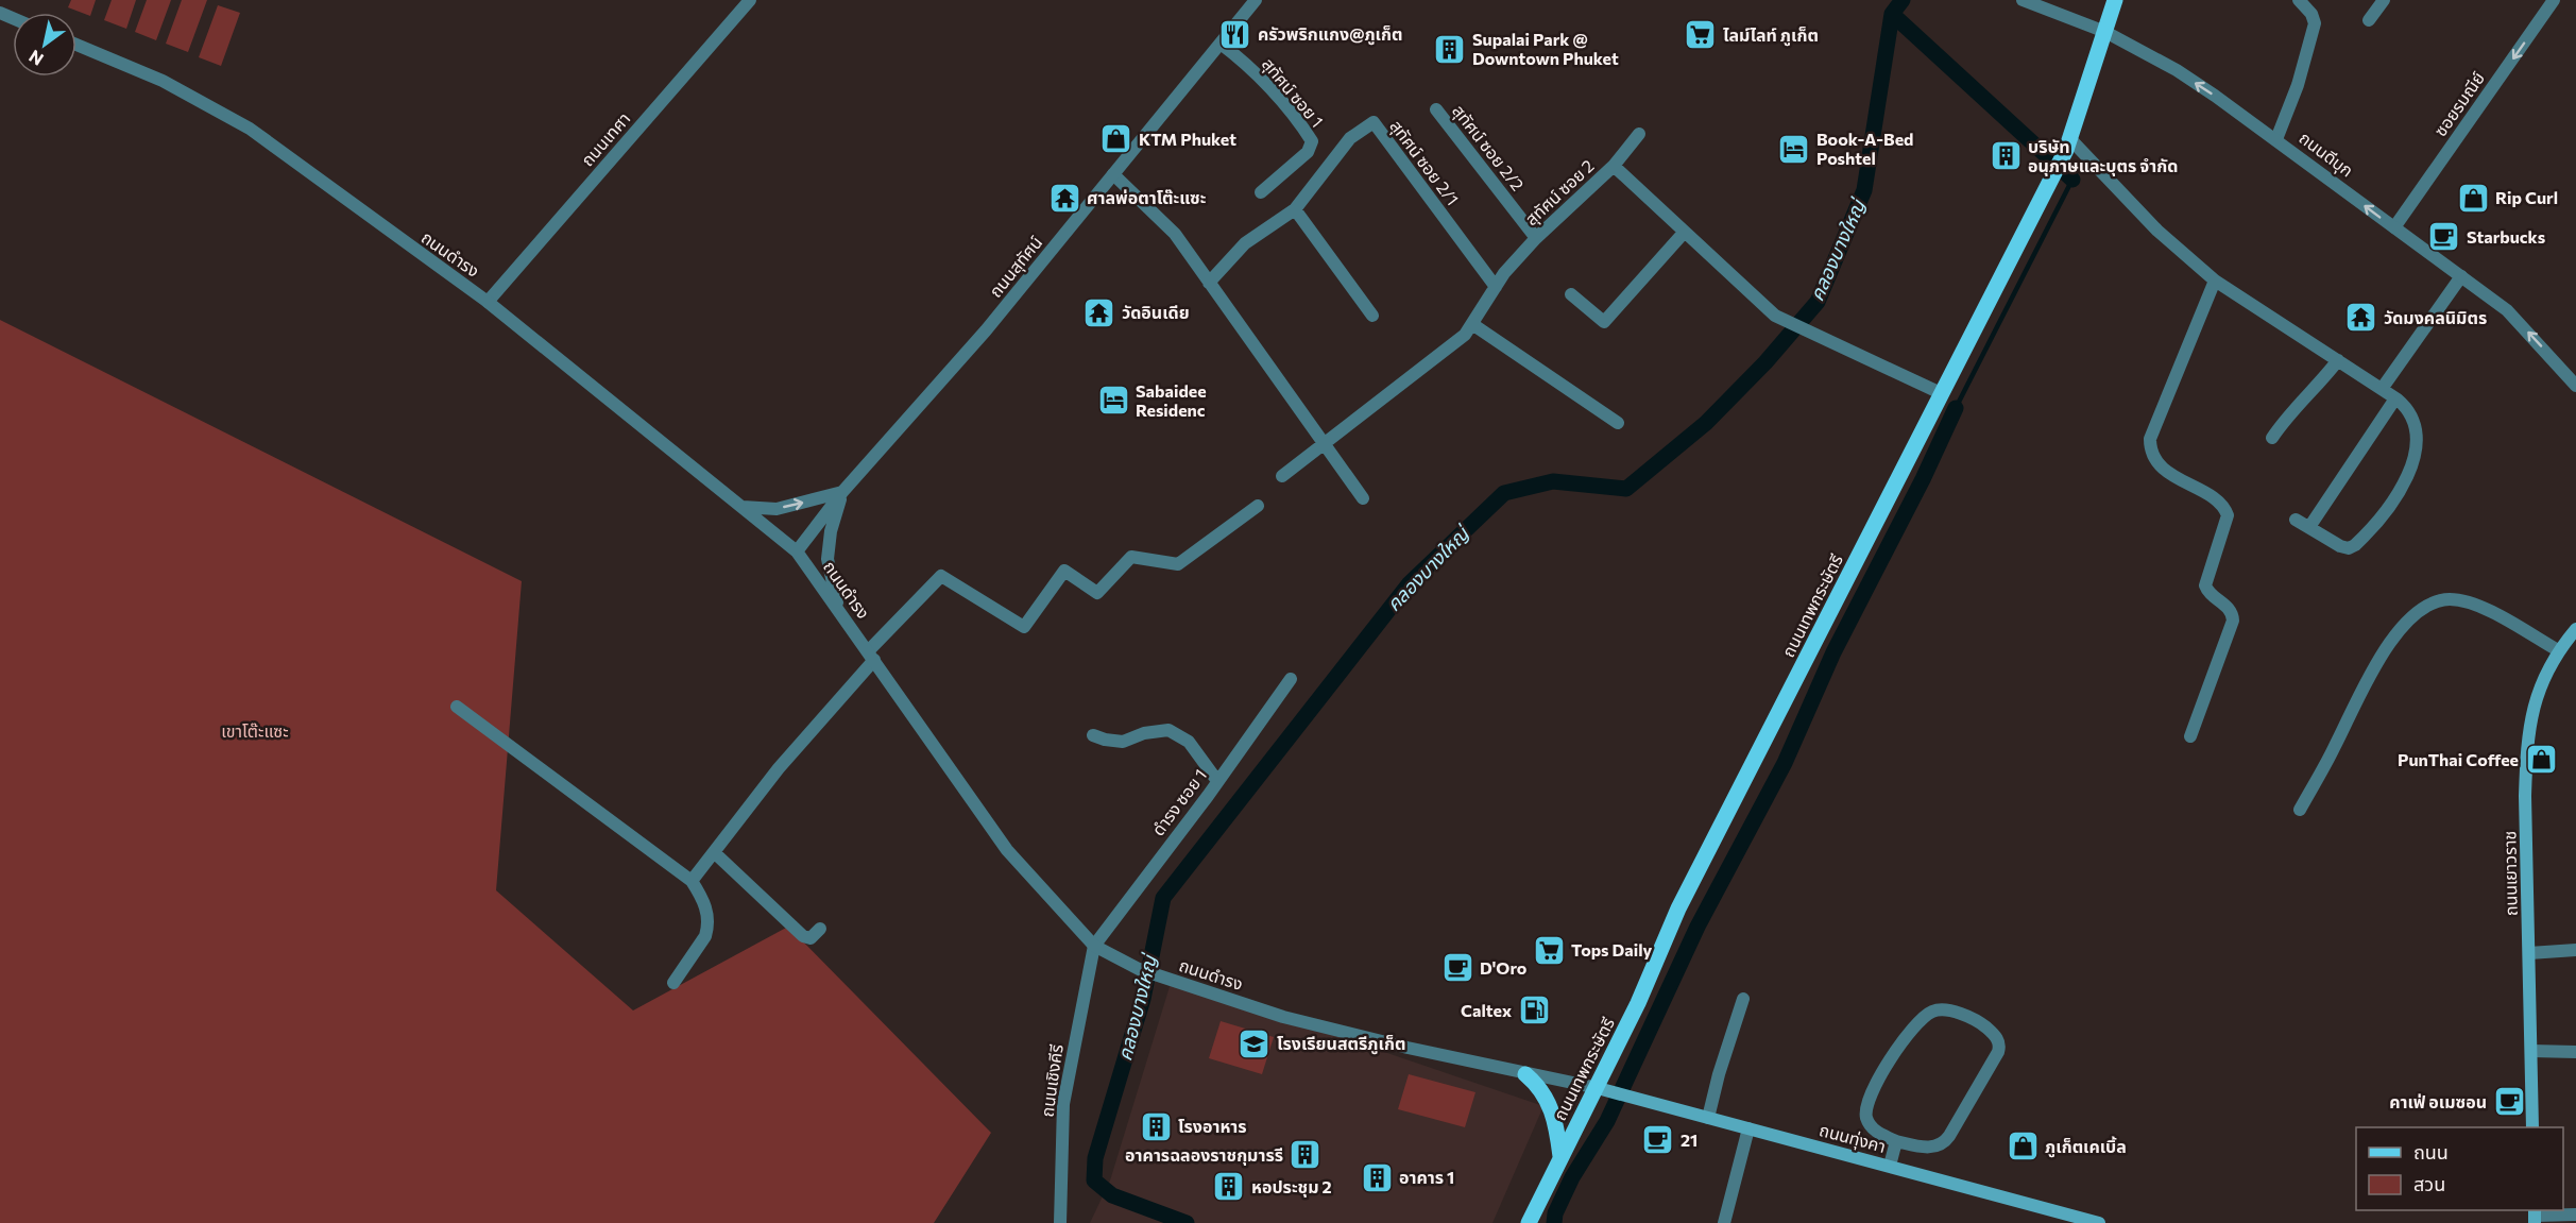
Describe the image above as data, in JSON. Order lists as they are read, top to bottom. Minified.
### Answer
{"streets":{"main road":["ถนนเทพกระษัตรี","ถนนเยาวราช","ถนนทุ่งคา"],"street":["สุทัศน์ ซอย 1","ซอยรมณีย์","ถนนเทศา","สุทัศน์ ซอย 2/2","ถนนดีบุก","สุทัศน์ ซอย 2/1","สุทัศน์ ซอย 2","ถนนดำรง","ถนนสุทัศน์","ดำรง ซอย 1","ถนนเชิงคีรี"]},"crossings":[["สุทัศน์ ซอย 1","ถนนสุทัศน์"],["ซอยรมณีย์","ถนนดีบุก"],["ถนนเทศา","ถนนดำรง"],["สุทัศน์ ซอย 2/2","สุทัศน์ ซอย 2"],["ถนนดีบุก","ถนนเทพกระษัตรี"],["สุทัศน์ ซอย 2/1","สุทัศน์ ซอย 2"],["สุทัศน์ ซอย 2","ถนนเทพกระษัตรี"],["ถนนดำรง","ถนนสุทัศน์"],["ถนนดำรง","ถนนเทพกระษัตรี"],["ถนนดำรง","ดำรง ซอย 1"],["ถนนดำรง","ถนนเชิงคีรี"],["ถนนดำรง","ถนนทุ่งคา"],["ถนนเทพกระษัตรี","ถนนทุ่งคา"],["ดำรง ซอย 1","ถนนเชิงคีรี"]],"one_way":["ซอยรมณีย์","ถนนดีบุก"],"water":["คลองบางใหญ่"],"parks":["เขาโต๊ะแซะ"],"places":{"restaurant":["ครัวพริกแกง@ภูเก็ต"],"supermarket":["ไลม์ไลท์ ภูเก็ต","Tops Daily"],"building":["Supalai Park @ Downtown Phuket","บริษัท อนุภาษและบุตร จำกัด","โรงอาหาร","อาคารฉลองราชกุมารรี","อาคาร 1","หอประชุม 2"],"shop":["KTM Phuket","Rip Curl","PunThai Coffee","ภูเก็ตเคเบิ้ล"],"hotel":["Book-A-Bed Poshtel","Sabaidee Residenc"],"temple":["ศาลพ่อตาโต๊ะแซะ","วัดอินเดีย","วัดมงคลนิมิตร"],"cafe":["Starbucks","D'Oro","คาเฟ่ อเมซอน","21"],"fuel station":["Caltex"],"school or university":["โรงเรียนสตรีภูเก็ต"]},"legend":["ถนน","สวน"],"north":"bottom left"}
